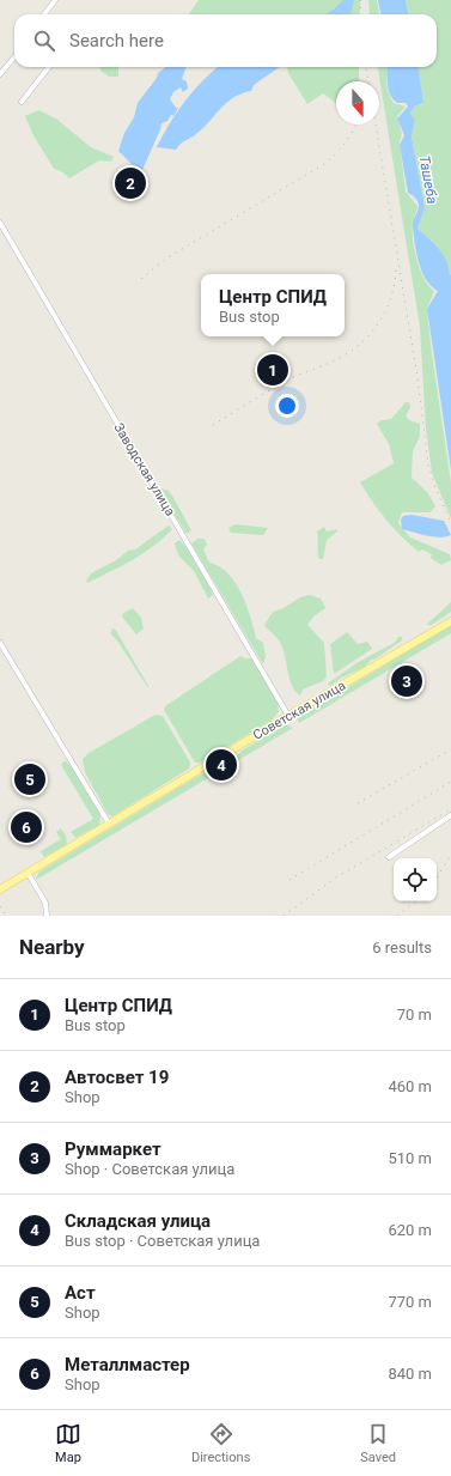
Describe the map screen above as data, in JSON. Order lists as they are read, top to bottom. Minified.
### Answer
{"streets":{"main road":["Советская улица"],"street":["Заводская улица"]},"crossings":[["Заводская улица","Советская улица"]],"water":["Ташеба"],"north":"bottom","page":{"search":"Search here","pins":["2","1","3","4","5","6"],"popup":["Центр СПИД","Bus stop"],"heading":["Nearby","6 results"],"list":[{"mark":"1","name":"Центр СПИД","note":"Bus stop","value":"70 m"},{"mark":"2","name":"Автосвет 19","note":"Shop","value":"460 m"},{"mark":"3","name":"Руммаркет","note":"Shop · Советская улица","value":"510 m"},{"mark":"4","name":"Складская улица","note":"Bus stop · Советская улица","value":"620 m"},{"mark":"5","name":"Аст","note":"Shop","value":"770 m"},{"mark":"6","name":"Металлмастер","note":"Shop","value":"840 m"}],"nav":["Map","Directions","Saved"]}}
